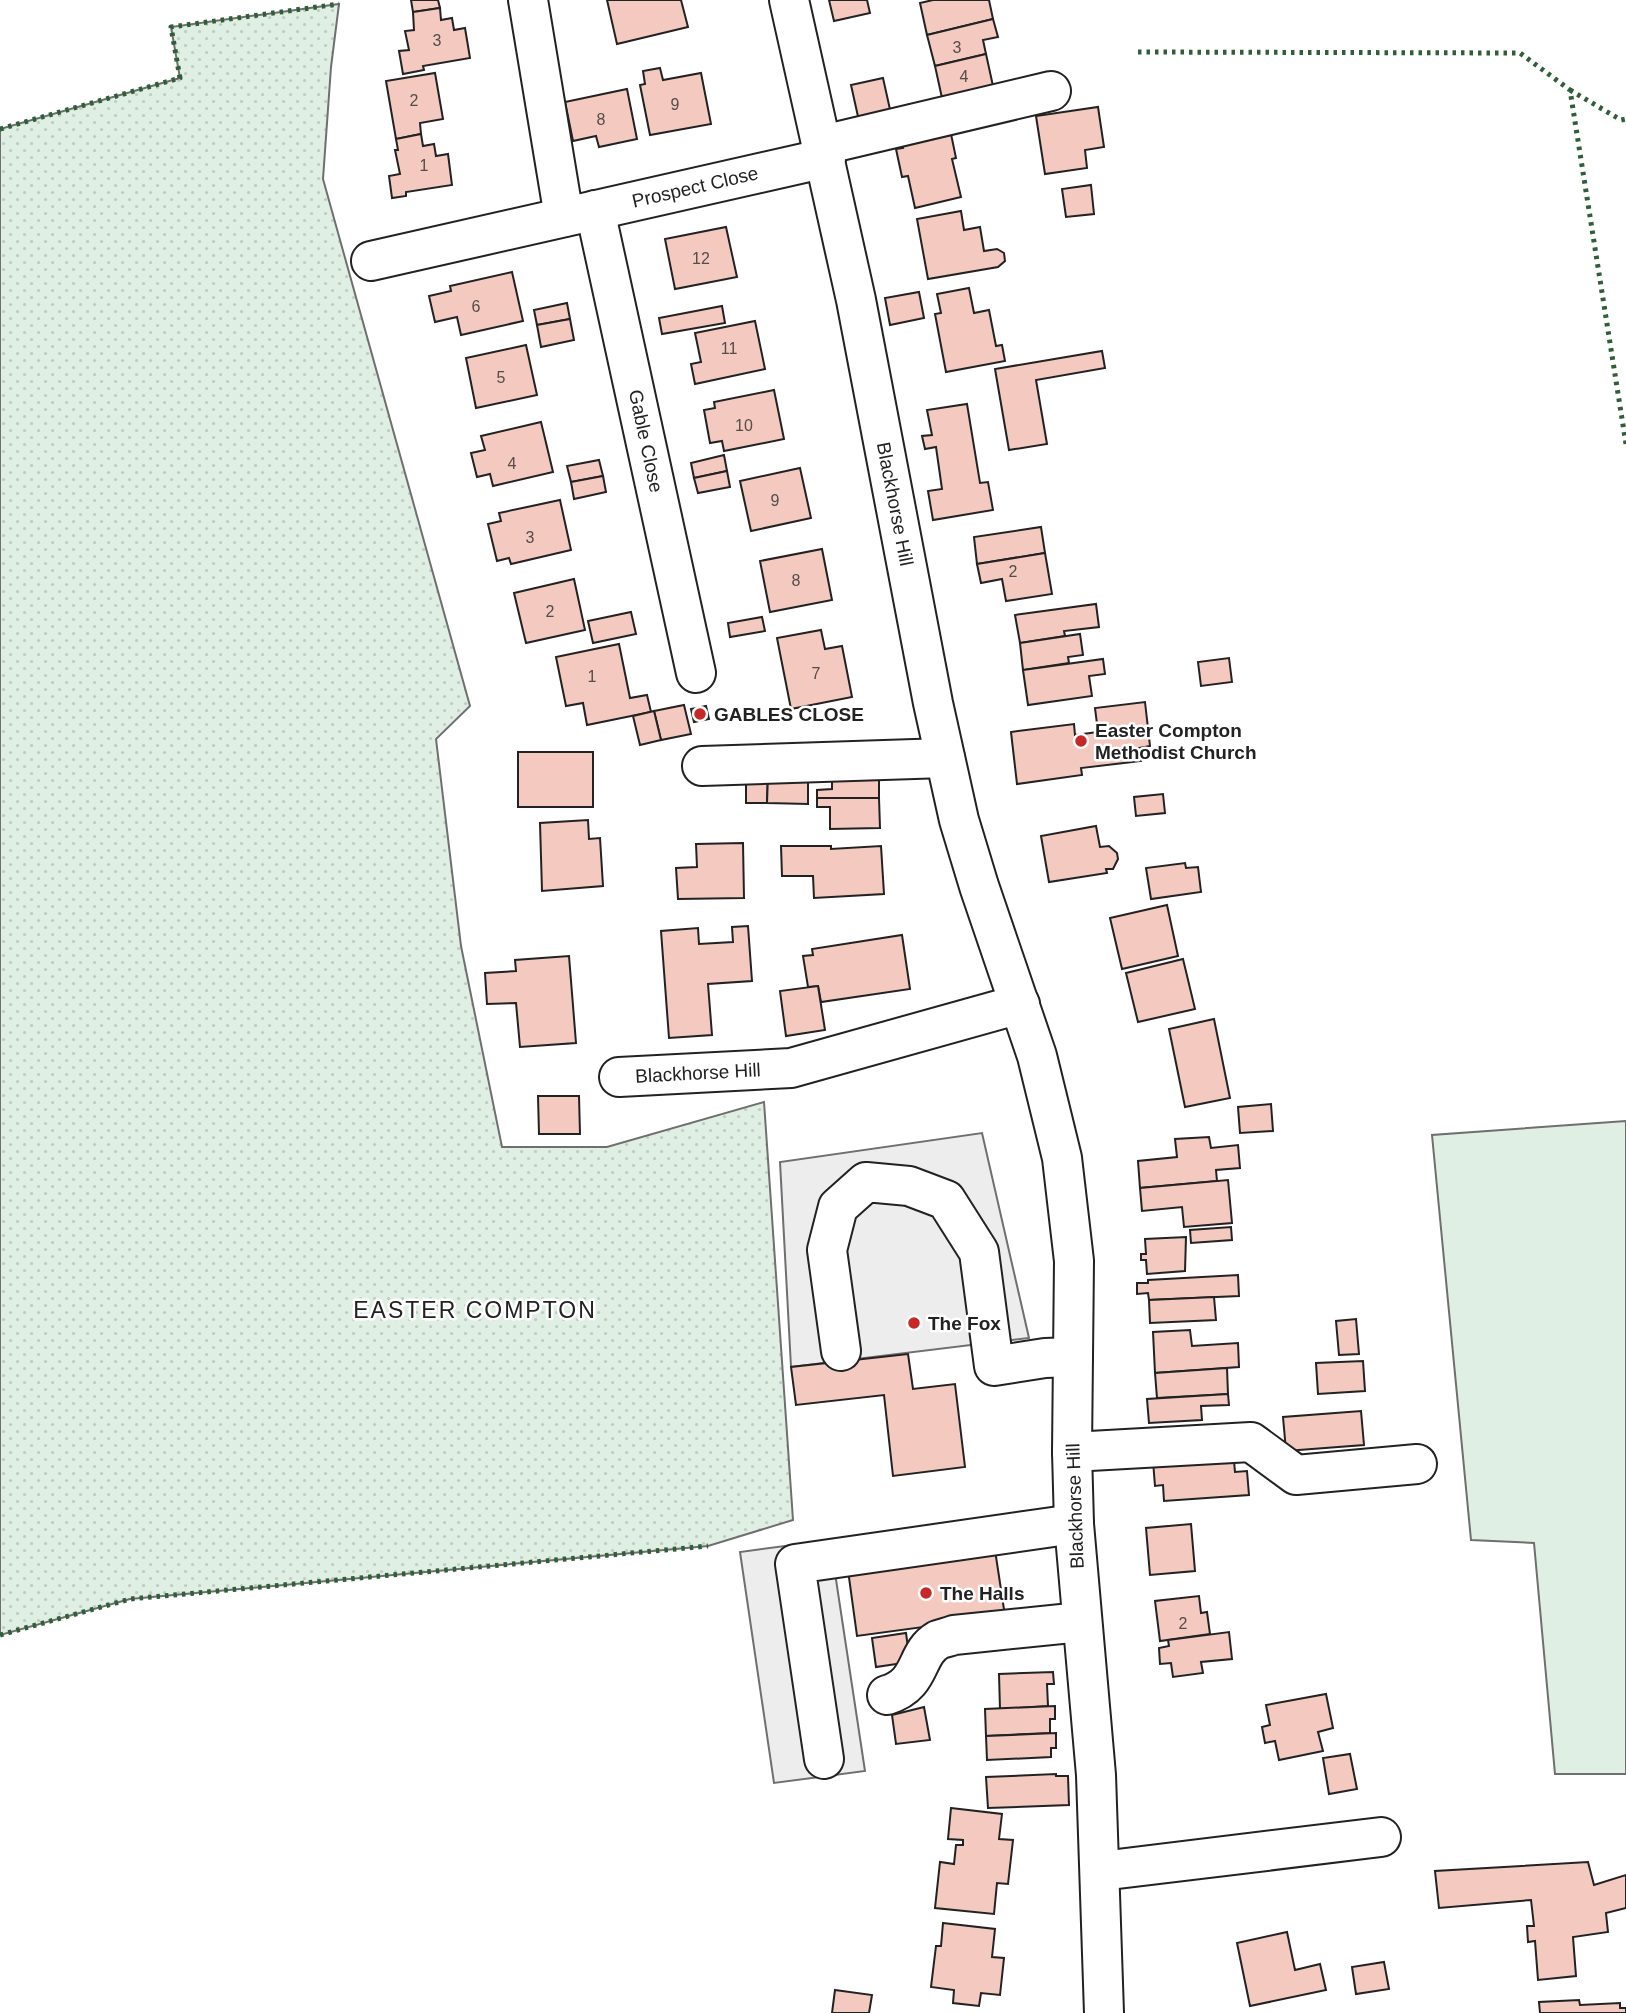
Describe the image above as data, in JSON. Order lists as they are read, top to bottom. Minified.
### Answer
{"streets":{"main road":["Prospect Close","Gable Close","Blackhorse Hill"]},"crossings":[["Prospect Close","Gable Close"],["Prospect Close","Blackhorse Hill"]],"districts":["EASTER COMPTON"],"places":["GABLES CLOSE","Easter Compton Methodist Church","The Fox","The Halls"],"house_numbers":["3","3","4","2","9","8","1","12","6","11","5","10","4","9","3","2","8","2","7","1","2"]}
